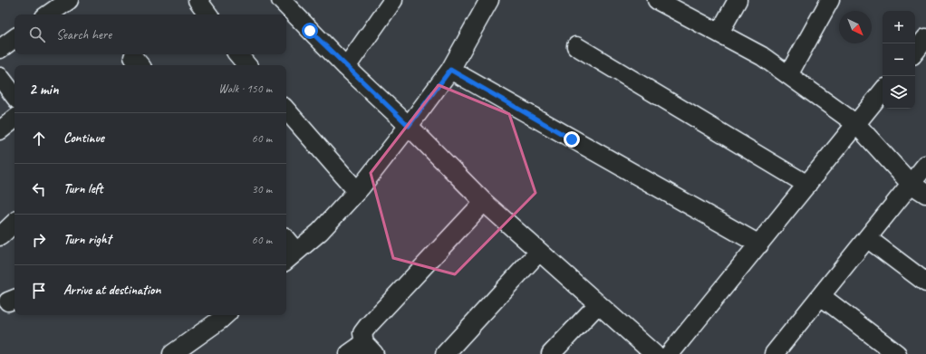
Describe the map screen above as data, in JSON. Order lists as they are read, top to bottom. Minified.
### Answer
{"north":"bottom right","page":{"map_buttons":["+","−"],"search":"Search here","heading":["2 min","Walk · 150 m"],"list":[["Continue","60 m"],["Turn left","30 m"],["Turn right","60 m"],"Arrive at destination"]}}
